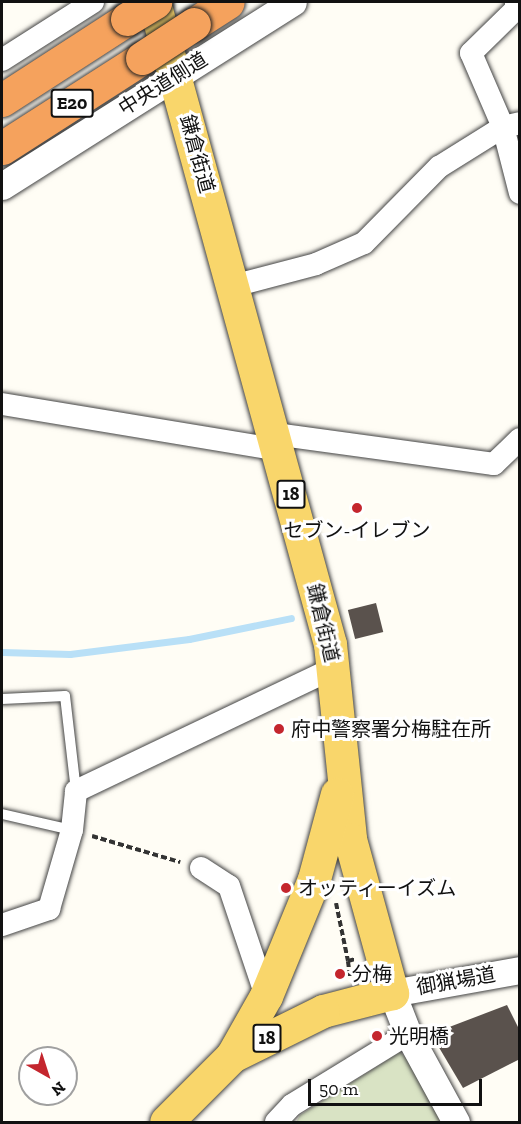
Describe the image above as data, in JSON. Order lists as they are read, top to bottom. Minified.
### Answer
{"streets":{"highway":["E20"],"main road":["鎌倉街道","18"],"street":["中央道側道","御猟場道"]},"crossings":[["中央道側道","鎌倉街道"],["E20","鎌倉街道"],["鎌倉街道","18"],["鎌倉街道","御猟場道"],["18","御猟場道"]],"places":["セブン-イレブン","府中警察署分梅駐在所","オッティーイズム","分梅","光明橋"],"scale_bar":"50 m","north":"bottom right"}
